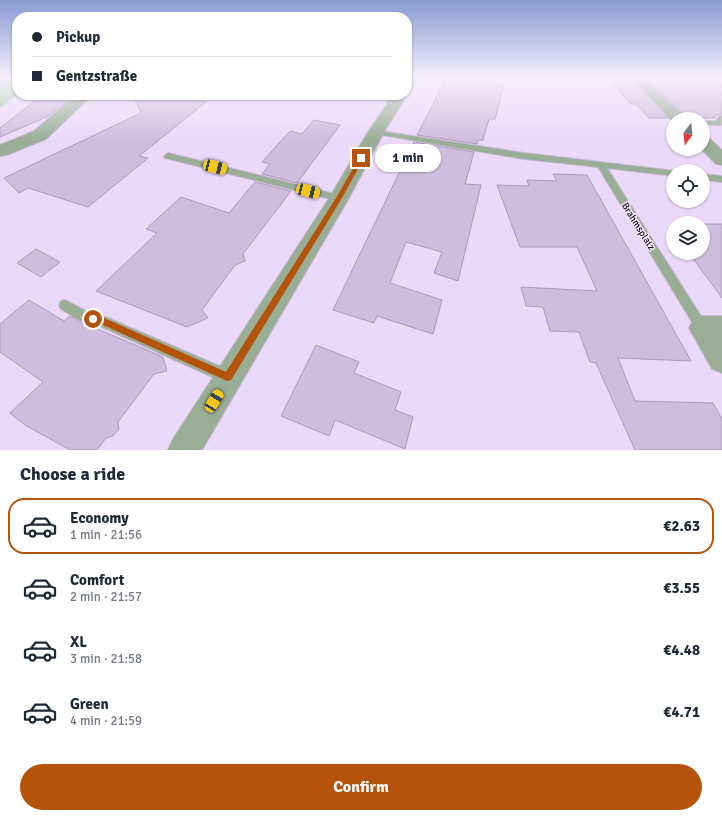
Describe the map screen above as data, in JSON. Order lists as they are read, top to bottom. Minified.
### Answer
{"streets":{"street":["Brahmsplatz"]},"north":"bottom","page":{"banner":["Pickup","Gentzstraße"],"bubble":"1 min","heading":"Choose a ride","list":[{"name":"Economy","note":"1 min · 21:56","value":"€2.63"},{"name":"Comfort","note":"2 min · 21:57","value":"€3.55"},{"name":"XL","note":"3 min · 21:58","value":"€4.48"},{"name":"Green","note":"4 min · 21:59","value":"€4.71"}],"buttons":"Confirm"}}
